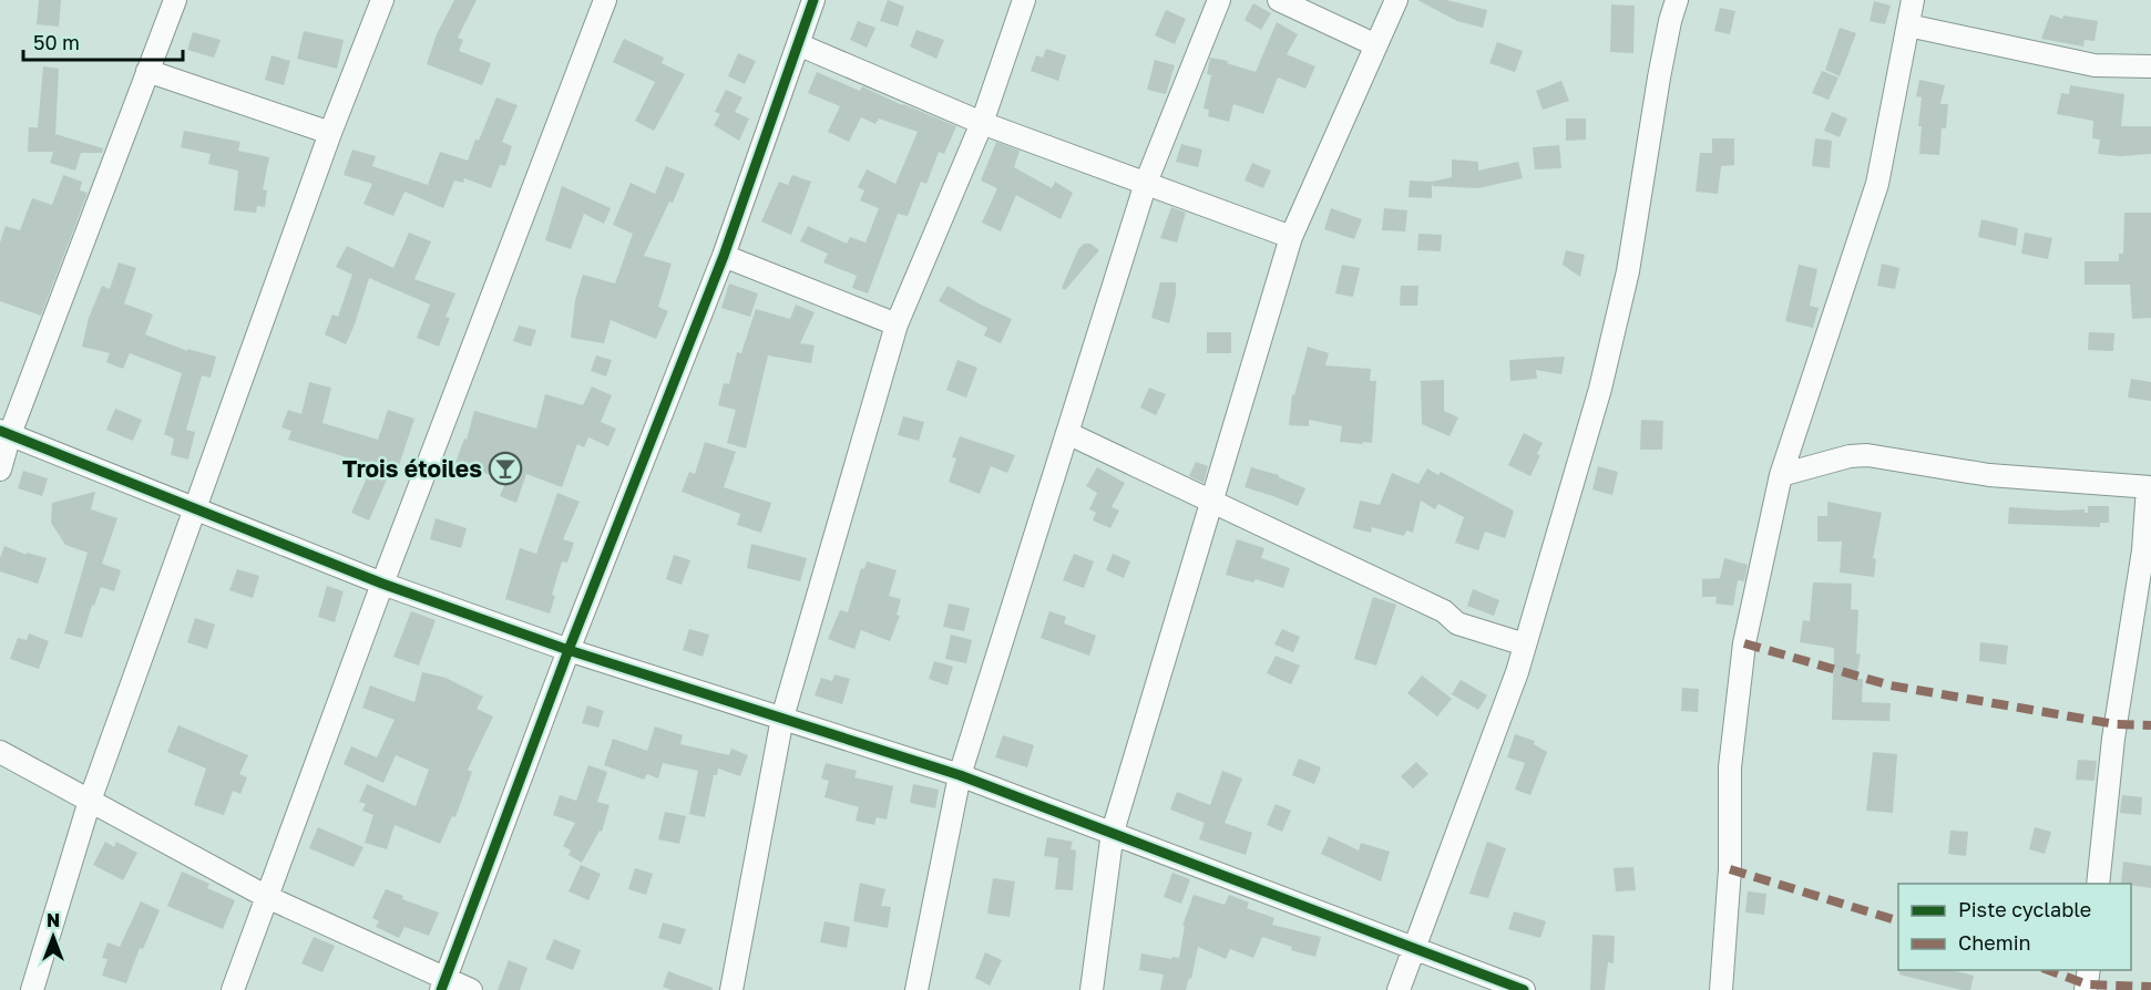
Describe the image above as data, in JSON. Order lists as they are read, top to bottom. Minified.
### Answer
{"places":{"bar":["Trois étoiles"]},"legend":["Piste cyclable","Chemin"],"scale_bar":"50 m","north":"top"}
